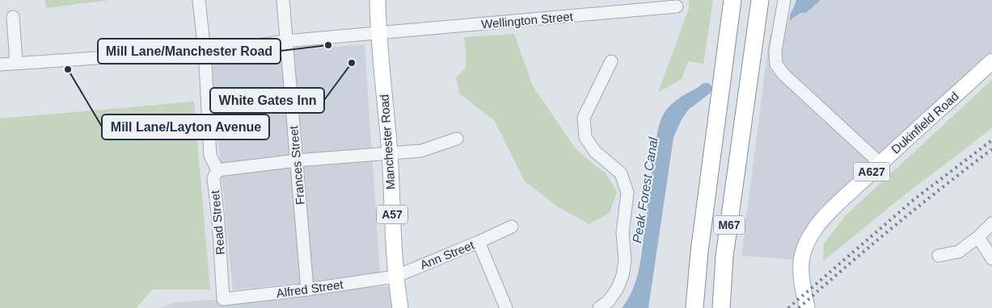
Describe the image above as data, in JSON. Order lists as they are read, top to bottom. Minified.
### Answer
{"streets":{"highway":["M67"],"main road":["Dukinfield Road","Manchester Road","A627","A57"],"street":["Wellington Street","Frances Street","Read Street","Ann Street","Alfred Street"]},"crossings":[["Wellington Street","Manchester Road"],["Wellington Street","Frances Street"],["Wellington Street","Read Street"],["Manchester Road","Ann Street"],["Manchester Road","Alfred Street"],["Frances Street","Alfred Street"],["Read Street","Alfred Street"],["Ann Street","Alfred Street"]],"water":["Peak Forest Canal"],"places":["Mill Lane/Manchester Road","White Gates Inn","Mill Lane/Layton Avenue"]}
